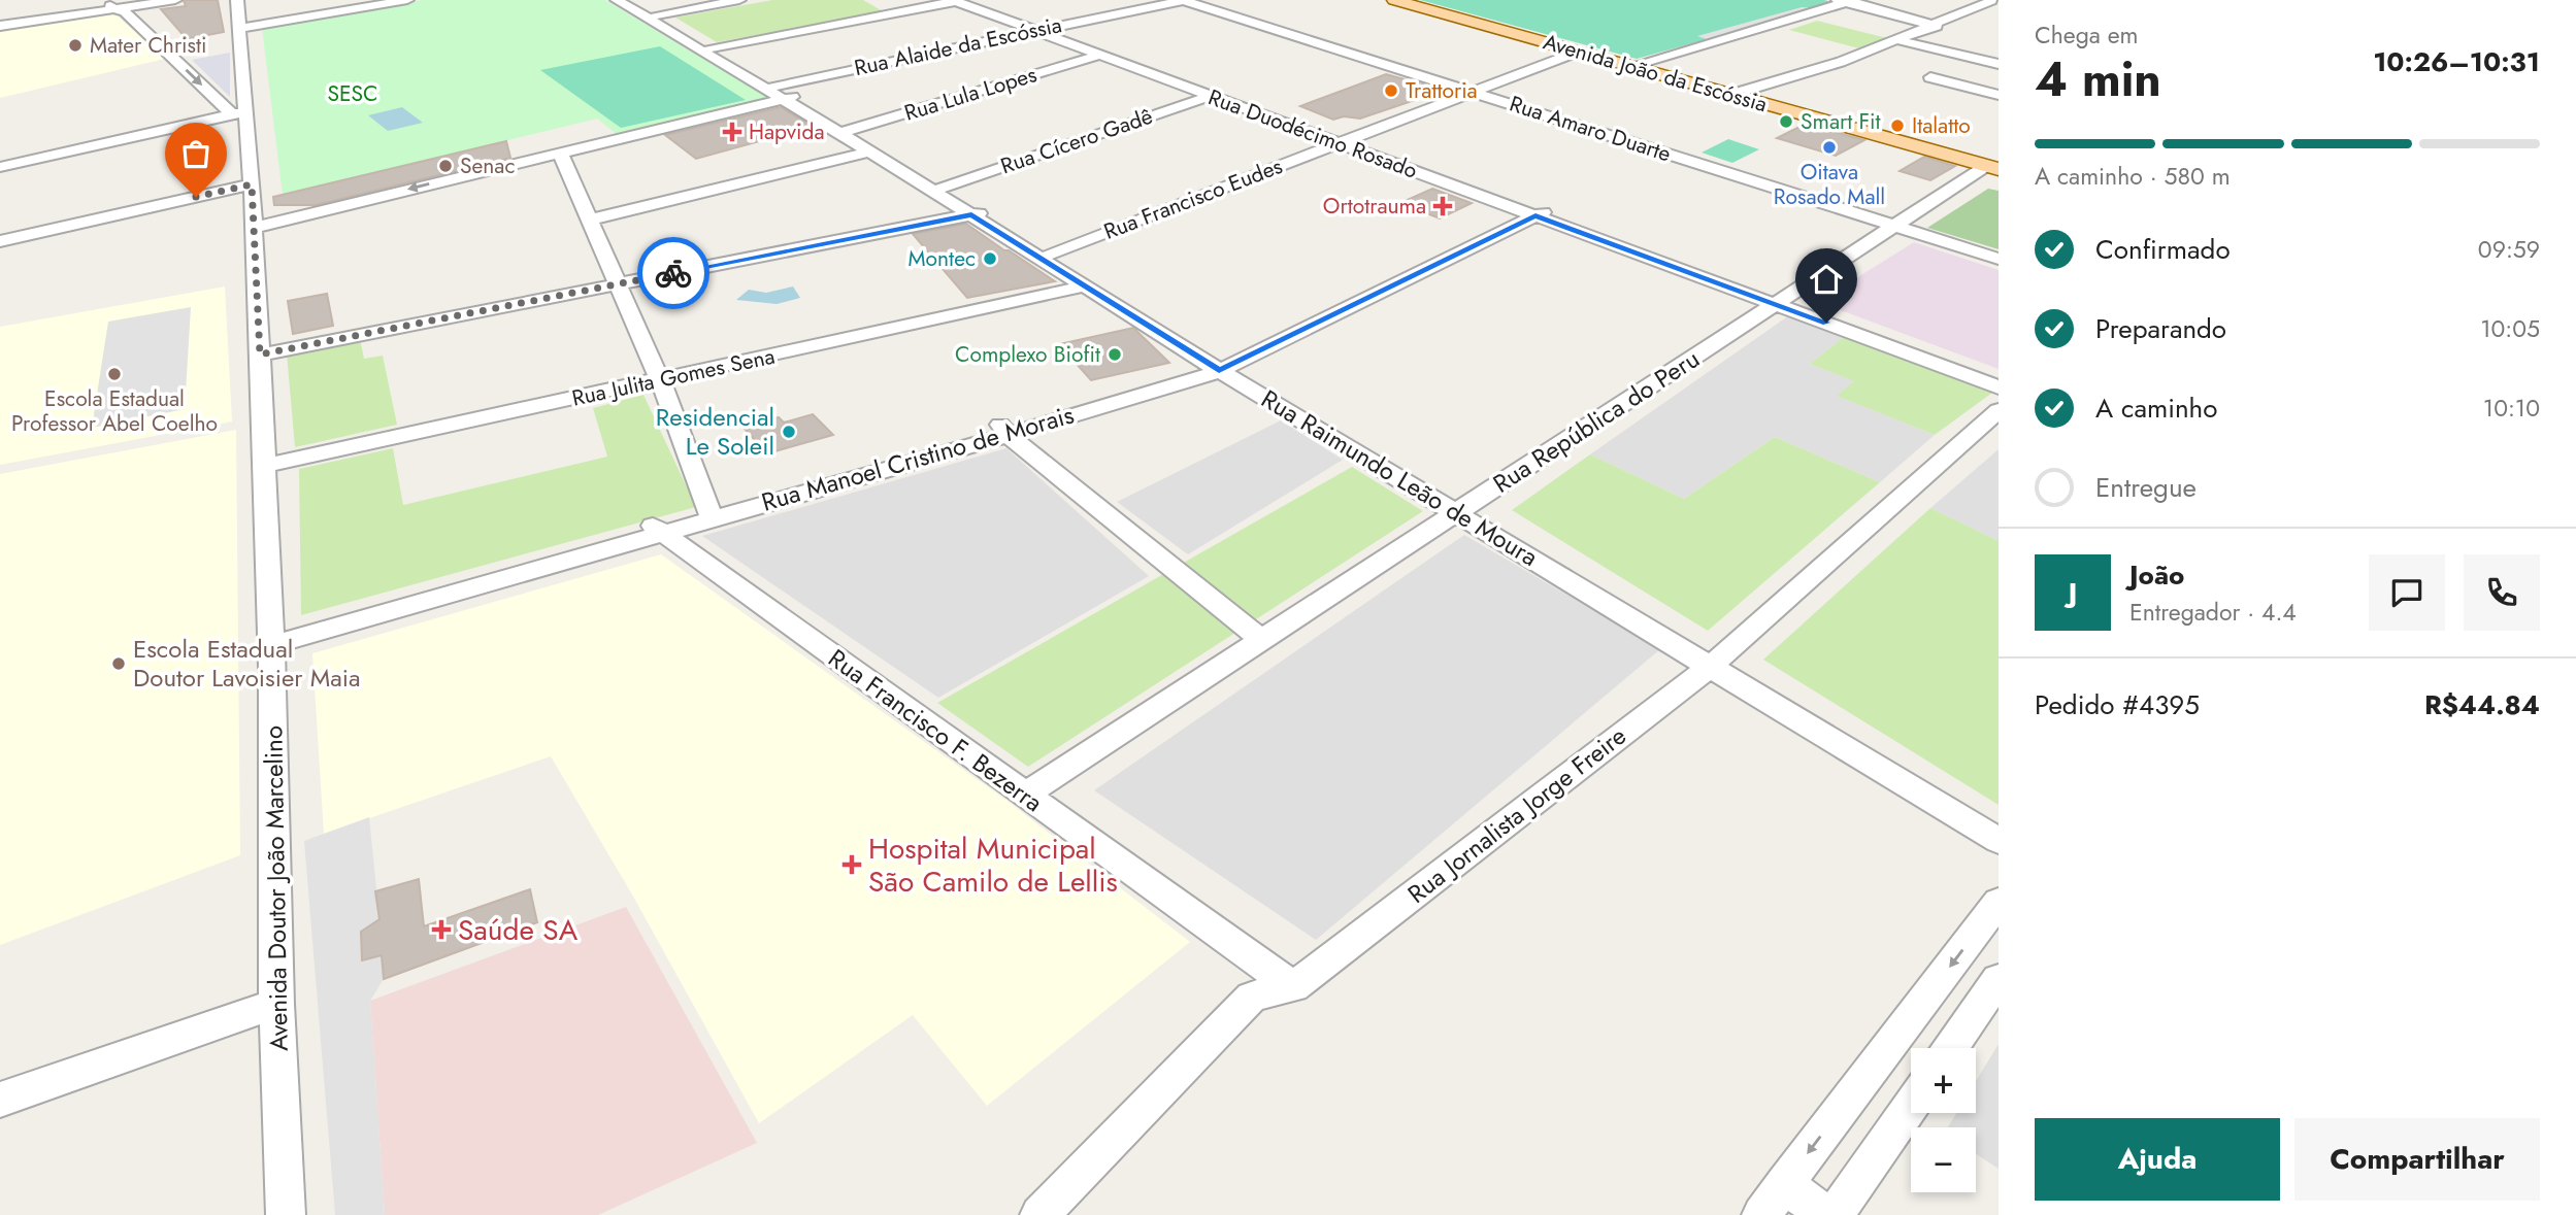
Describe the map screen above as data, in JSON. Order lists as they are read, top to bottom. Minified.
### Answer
{"streets":{"main road":["Avenida João da Escóssia"],"street":["Rua Alaide da Escóssia","Rua Lula Lopes","Rua Amaro Duarte","Rua Duodécimo Rosado","Rua Cícero Gadê","Rua Francisco Eudes","Rua Julita Gomes Sena","Rua República do Peru","Rua Manoel Cristino de Morais","Rua Raimundo Leão de Moura","Rua Francisco F. Bezerra","Rua Jornalista Jorge Freire","Avenida Doutor João Marcelino"]},"crossings":[["Rua Alaide da Escóssia","Rua Amaro Duarte"],["Rua Alaide da Escóssia","Rua Duodécimo Rosado"],["Rua Alaide da Escóssia","Rua Raimundo Leão de Moura"],["Rua Alaide da Escóssia","Avenida Doutor João Marcelino"],["Avenida João da Escóssia","Rua Francisco Eudes"],["Avenida João da Escóssia","Rua República do Peru"],["Rua Lula Lopes","Rua Duodécimo Rosado"],["Rua Lula Lopes","Rua Raimundo Leão de Moura"],["Rua Amaro Duarte","Rua Francisco Eudes"],["Rua Amaro Duarte","Rua República do Peru"],["Rua Duodécimo Rosado","Rua Cícero Gadê"],["Rua Duodécimo Rosado","Rua Francisco Eudes"],["Rua Duodécimo Rosado","Rua República do Peru"],["Rua Duodécimo Rosado","Rua Manoel Cristino de Morais"],["Rua Cícero Gadê","Rua Raimundo Leão de Moura"],["Rua Francisco Eudes","Rua Raimundo Leão de Moura"],["Rua Julita Gomes Sena","Rua Raimundo Leão de Moura"],["Rua Julita Gomes Sena","Avenida Doutor João Marcelino"],["Rua República do Peru","Rua Raimundo Leão de Moura"],["Rua República do Peru","Rua Francisco F. Bezerra"],["Rua Manoel Cristino de Morais","Rua Raimundo Leão de Moura"],["Rua Manoel Cristino de Morais","Rua Francisco F. Bezerra"],["Rua Manoel Cristino de Morais","Avenida Doutor João Marcelino"],["Rua Raimundo Leão de Moura","Rua Jornalista Jorge Freire"],["Rua Francisco F. Bezerra","Rua Jornalista Jorge Freire"]],"parks":["SESC"],"places":{"other":["Mater Christi","Trattoria","Smart Fit","Italatto","Oitava Rosado Mall","Senac","Montec","Complexo Biofit","Escola Estadual Professor Abel Coelho","Residencial Le Soleil","Escola Estadual Doutor Lavoisier Maia"],"health":["Hapvida","Ortotrauma","Hospital Municipal São Camilo de Lellis","Saúde SA"]},"page":{"heading":["4 min","Chega em","10:26–10:31"],"panel":["João","Entregador · 4.4","Pedido #4395","R$44.84"],"bar":"A caminho · 580 m","list":[["Confirmado","09:59"],["Preparando","10:05"],["A caminho","10:10"],"Entregue"],"round":"J","map_buttons":["+","−"],"buttons":["Ajuda","Compartilhar"]}}
